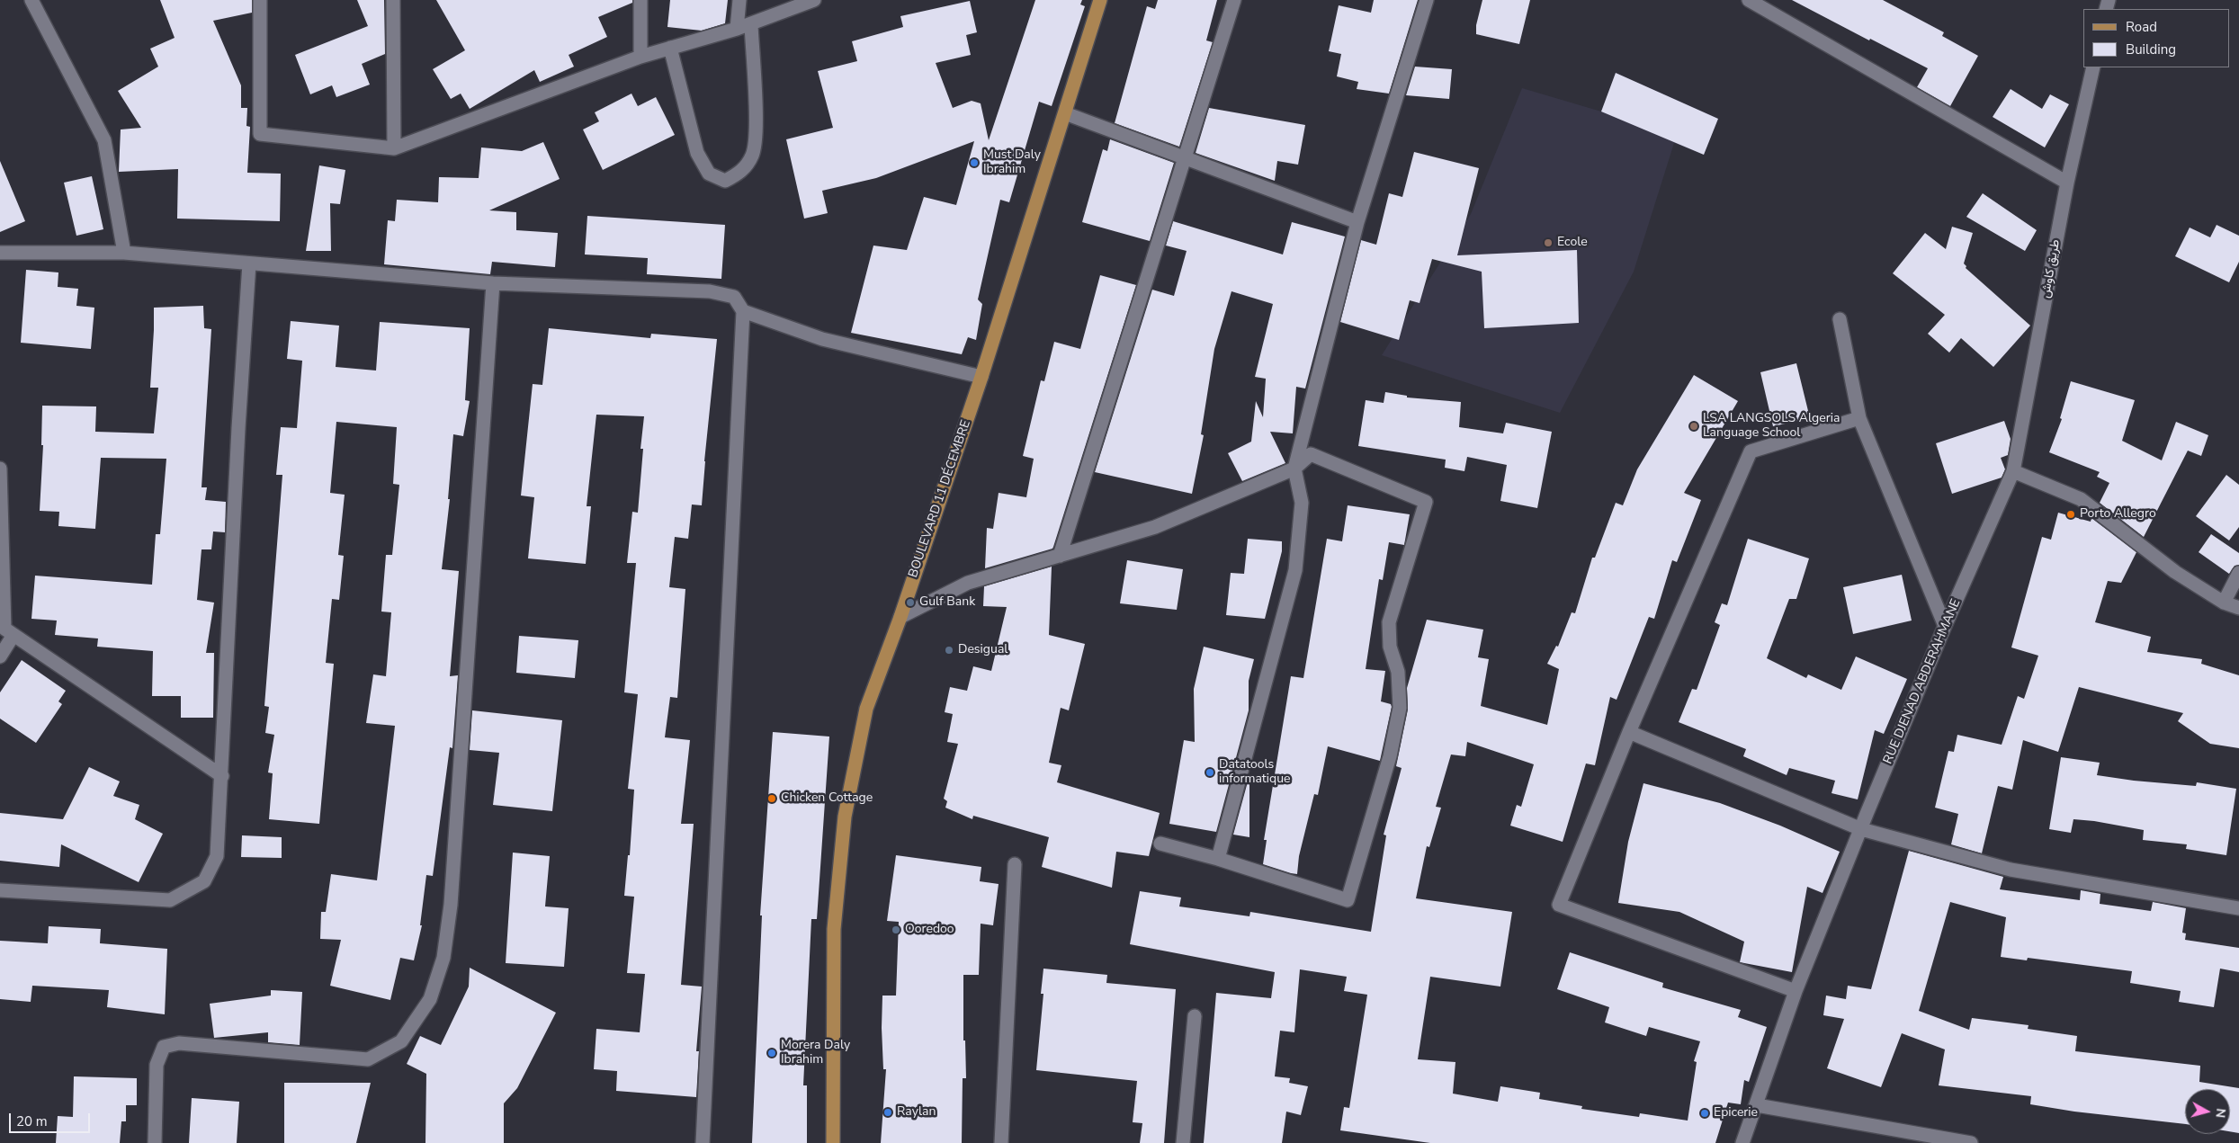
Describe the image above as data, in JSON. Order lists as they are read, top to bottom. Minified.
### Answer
{"streets":{"main road":["BOULEVARD 11 DÉCEMBRE"],"street":["طريق كاوش","RUE DJENAD ABDERAHMANE"]},"crossings":[["طريق كاوش","RUE DJENAD ABDERAHMANE"]],"places":["Must Daly Ibrahim","Ecole","LSA LANGSOLS Algeria Language School","Porto Allegro","Gulf Bank","Desigual","Datatools informatique","Chicken Cottage","Ooredoo","Morera Daly Ibrahim","Raylan","Epicerie"],"legend":["Road","Building"],"scale_bar":"20 m","north":"right"}
